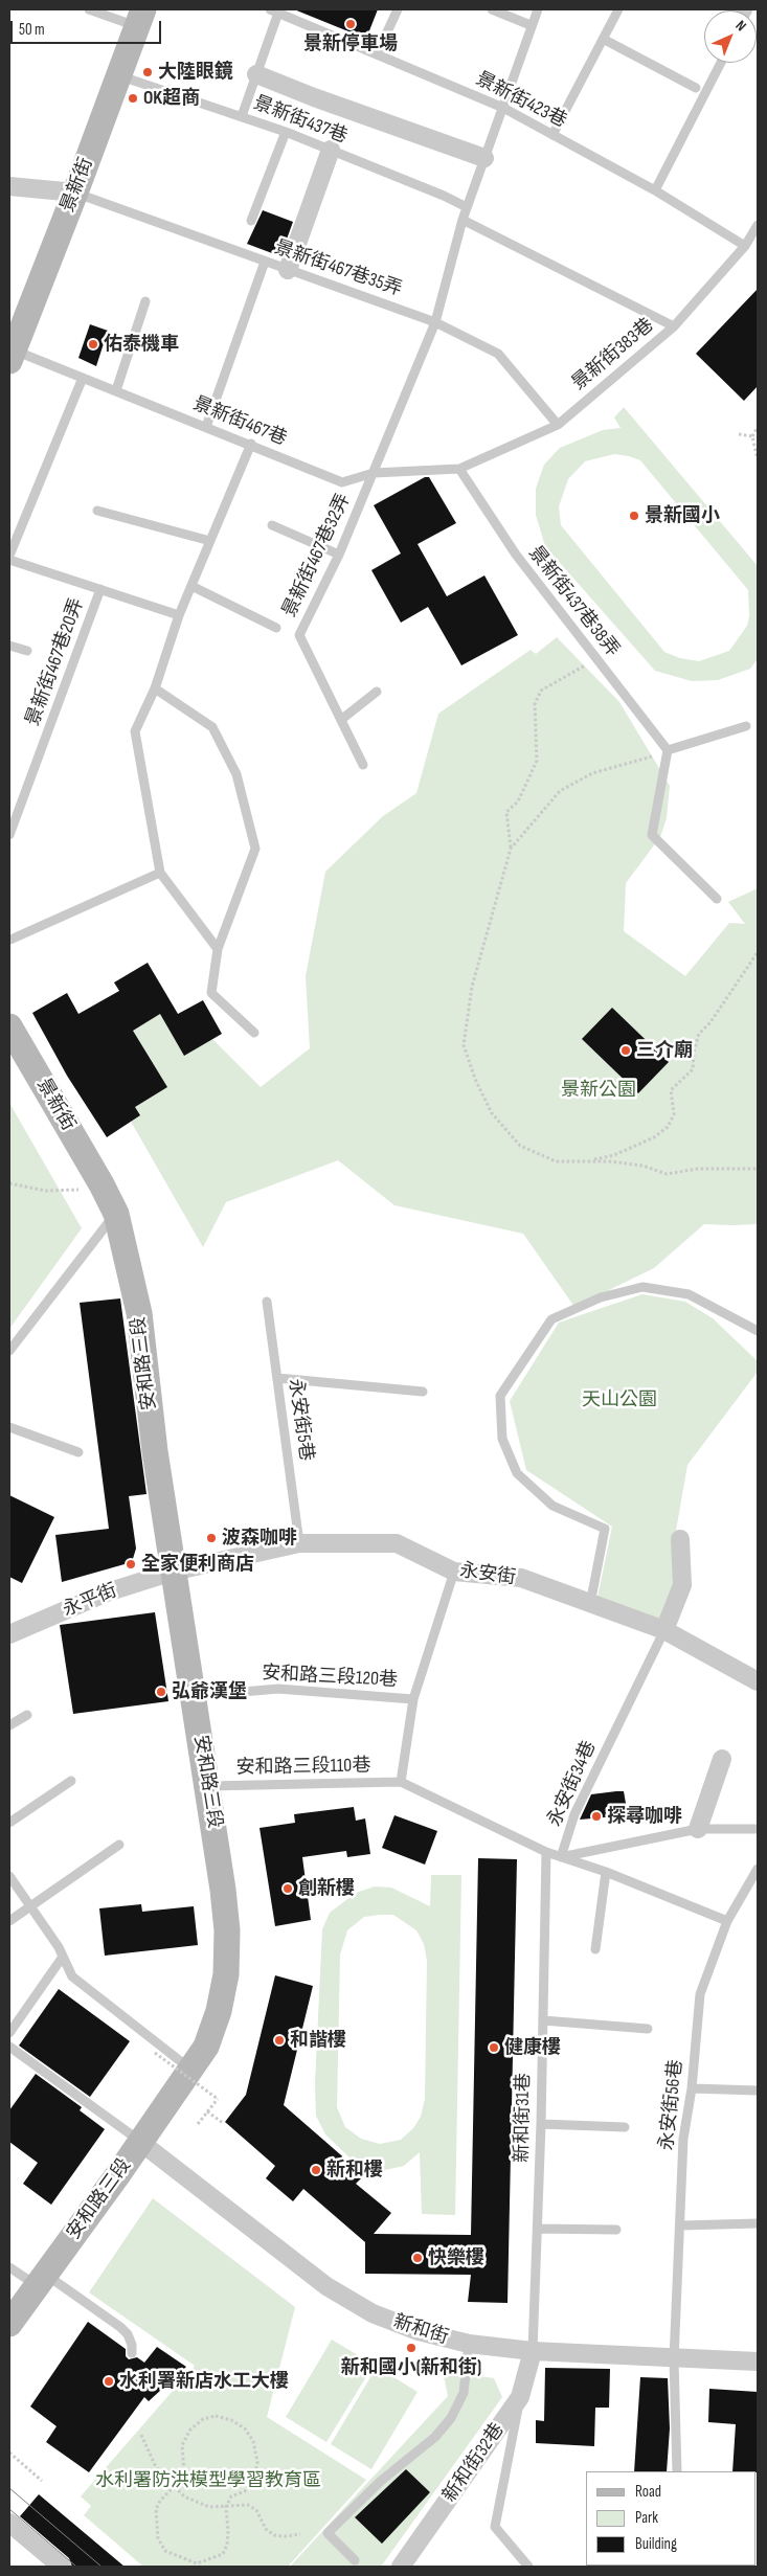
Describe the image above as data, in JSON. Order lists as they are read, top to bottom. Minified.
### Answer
{"streets":{"main road":["景新街","安和路三段"],"street":["永安街","永平街","新和街","新和街32巷"],"lane":["景新街423巷","景新街437巷","景新街467巷35弄","景新街383巷","景新街467巷","景新街467巷32弄","景新街437巷38弄","景新街467巷20弄","永安街5巷","安和路三段120巷","安和路三段110巷","永安街34巷","永安街56巷","新和街31巷"]},"crossings":[["景新街423巷","景新街383巷"],["景新街423巷","景新街467巷32弄"],["景新街437巷","景新街"],["景新街437巷","景新街467巷32弄"],["景新街","景新街467巷35弄"],["景新街","景新街467巷"],["景新街","安和路三段"],["景新街467巷35弄","景新街383巷"],["景新街467巷35弄","景新街467巷32弄"],["景新街383巷","景新街467巷"],["景新街383巷","景新街437巷38弄"],["景新街467巷","景新街467巷32弄"],["景新街467巷","景新街437巷38弄"],["安和路三段","永安街"],["安和路三段","永平街"],["安和路三段","安和路三段120巷"],["安和路三段","安和路三段110巷"],["安和路三段","新和街"],["永安街5巷","永安街"],["永安街","永平街"],["永安街","永安街34巷"],["安和路三段120巷","安和路三段110巷"],["永安街56巷","新和街"],["新和街31巷","新和街"],["新和街31巷","新和街32巷"],["新和街","新和街32巷"]],"parks":["景新公園","天山公園","水利署防洪模型學習教育區"],"places":["景新停車場","大陸眼鏡","OK超商","佑泰機車","景新國小","三介廟","波森咖啡","全家便利商店","弘爺漢堡","探尋咖啡","創新樓","和諧樓","健康樓","新和樓","快樂樓","新和國小(新和街)","水利署新店水工大樓"],"legend":["Road","Park","Building"],"scale_bar":"50 m","north":"top right"}
